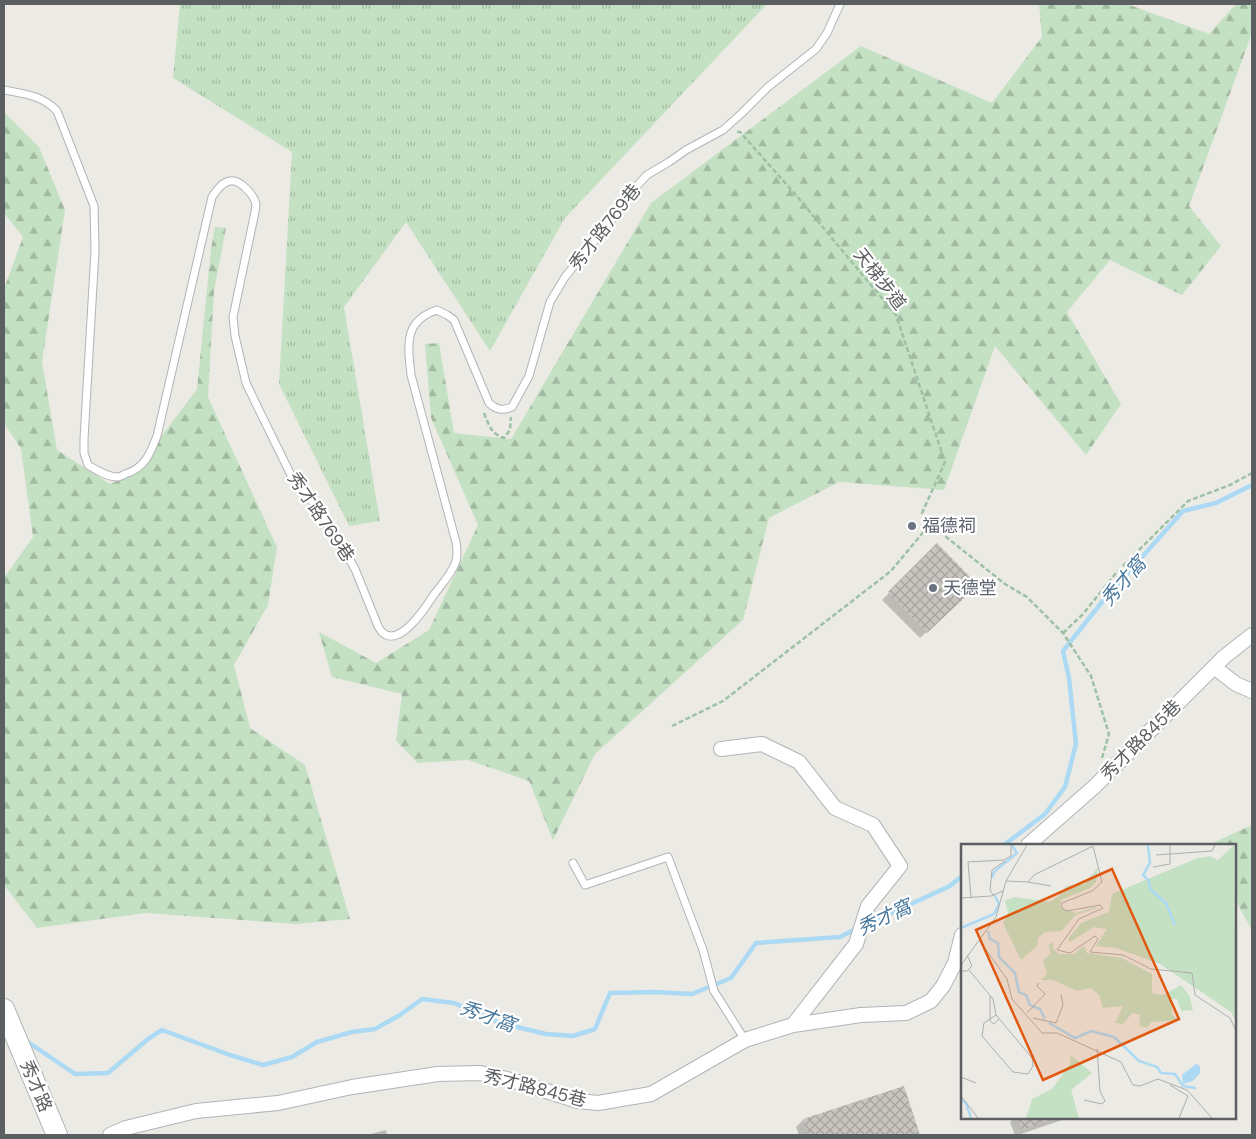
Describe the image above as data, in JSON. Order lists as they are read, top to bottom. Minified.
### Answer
{"streets":{"main road":["秀才路"],"street":["秀才路845巷"],"lane":["秀才路769巷"],"path":["天梯步道"]},"crossings":[["秀才路769巷","天梯步道"]],"water":["秀才窩"],"places":["福德祠","天德堂"]}
